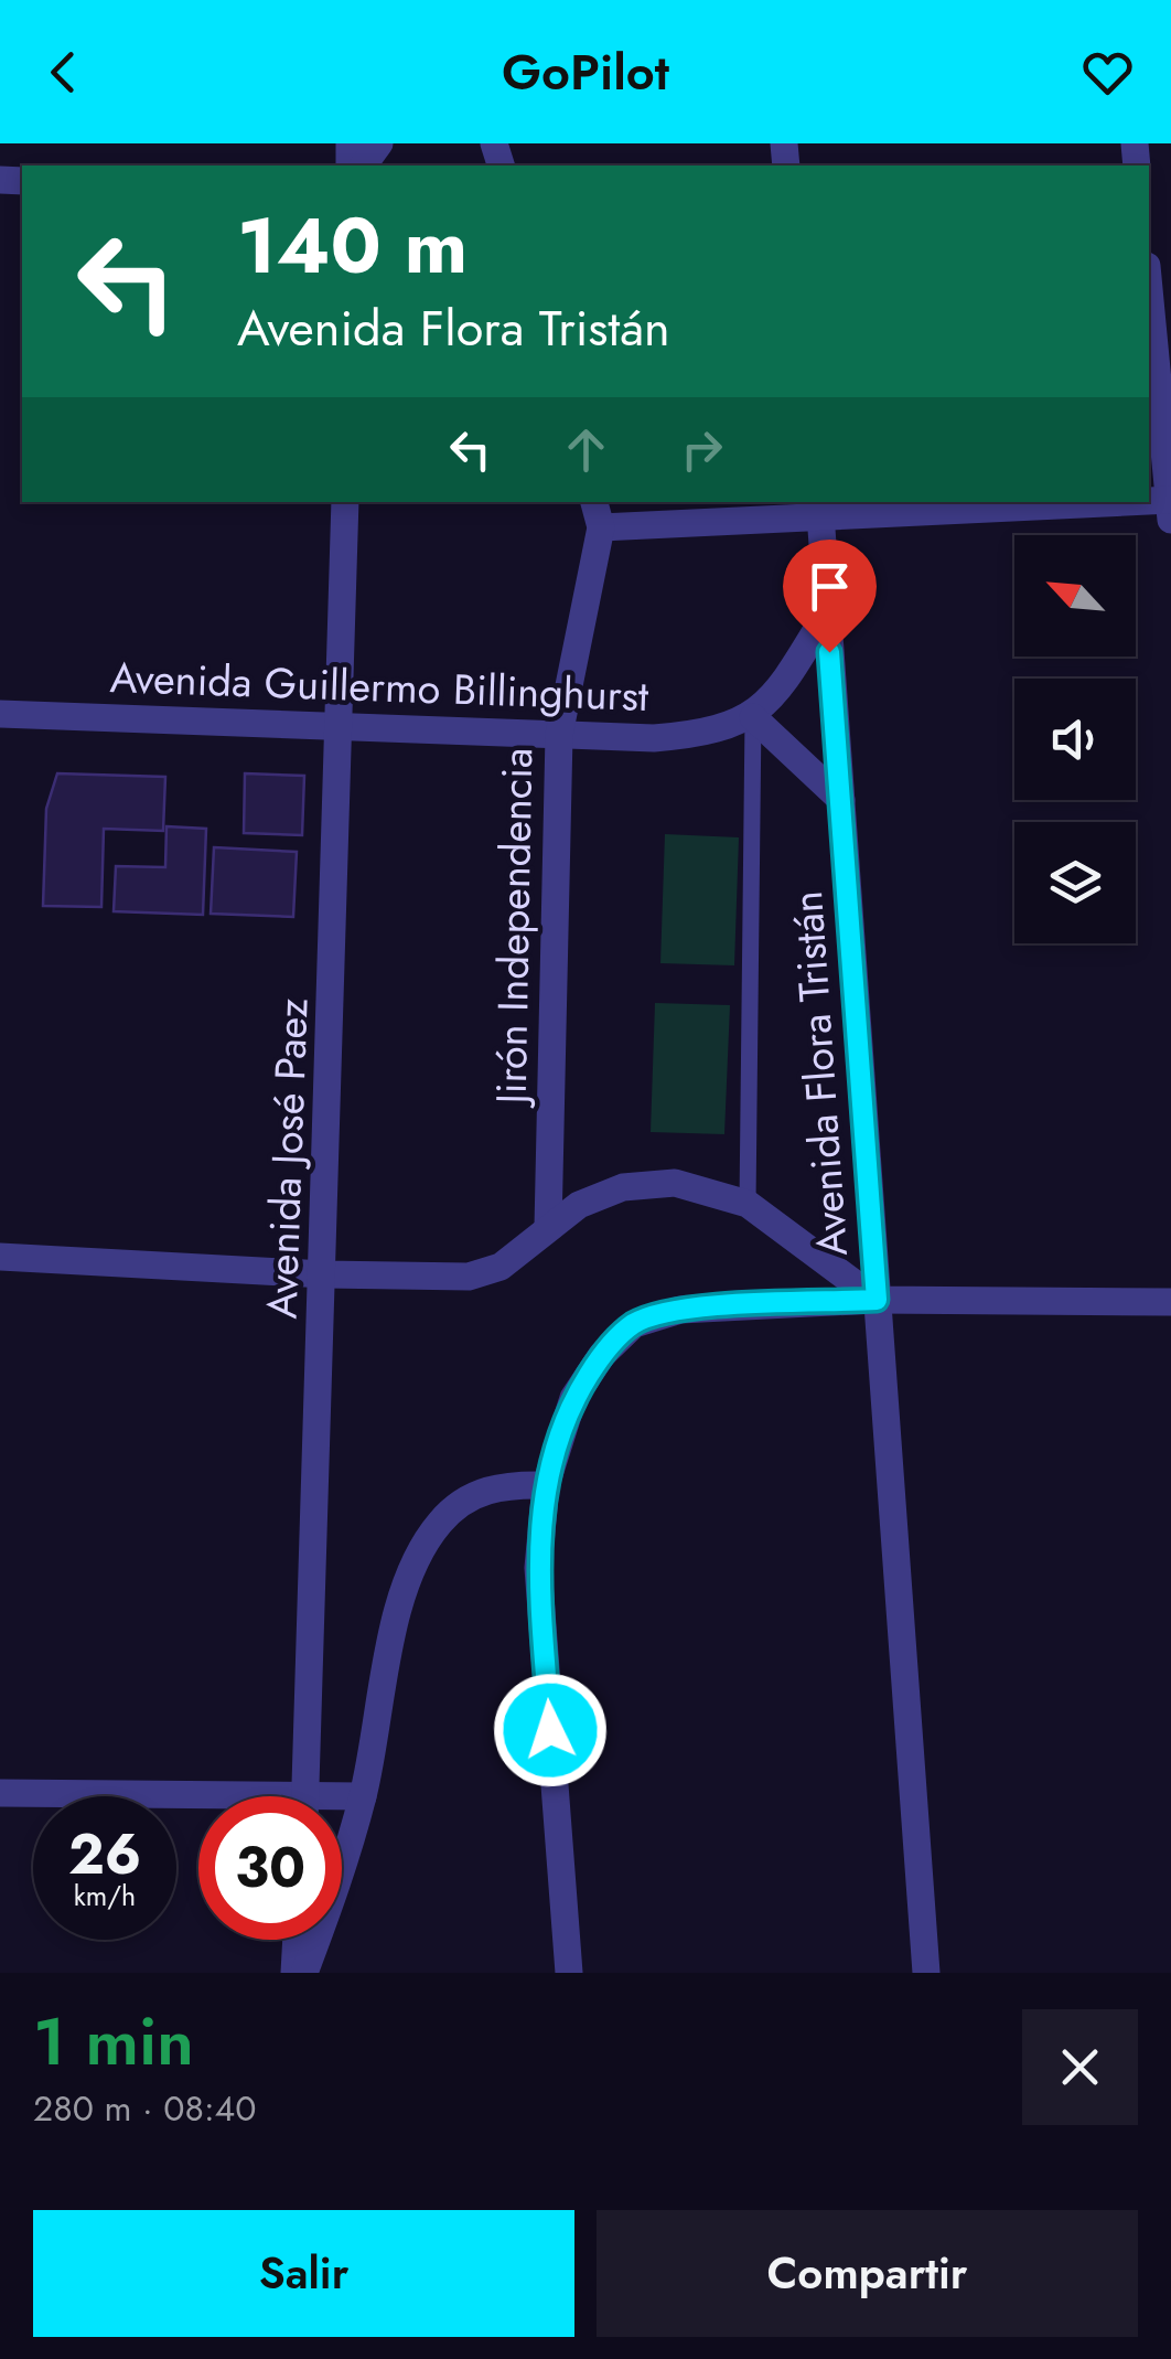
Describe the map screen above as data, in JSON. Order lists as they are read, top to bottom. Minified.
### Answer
{"streets":{"street":["Avenida Guillermo Billinghurst","Jirón Independencia","Avenida Flora Tristán","Avenida José Paez"]},"crossings":[["Avenida Guillermo Billinghurst","Jirón Independencia"],["Avenida Guillermo Billinghurst","Avenida José Paez"]],"north":"top left","page":{"header":"GoPilot","turn":["140 m","Avenida Flora Tristán"],"speed":"26 km/h","limit":"30","heading":["1 min","280 m · 08:40"],"buttons":["Salir","Compartir"]}}
